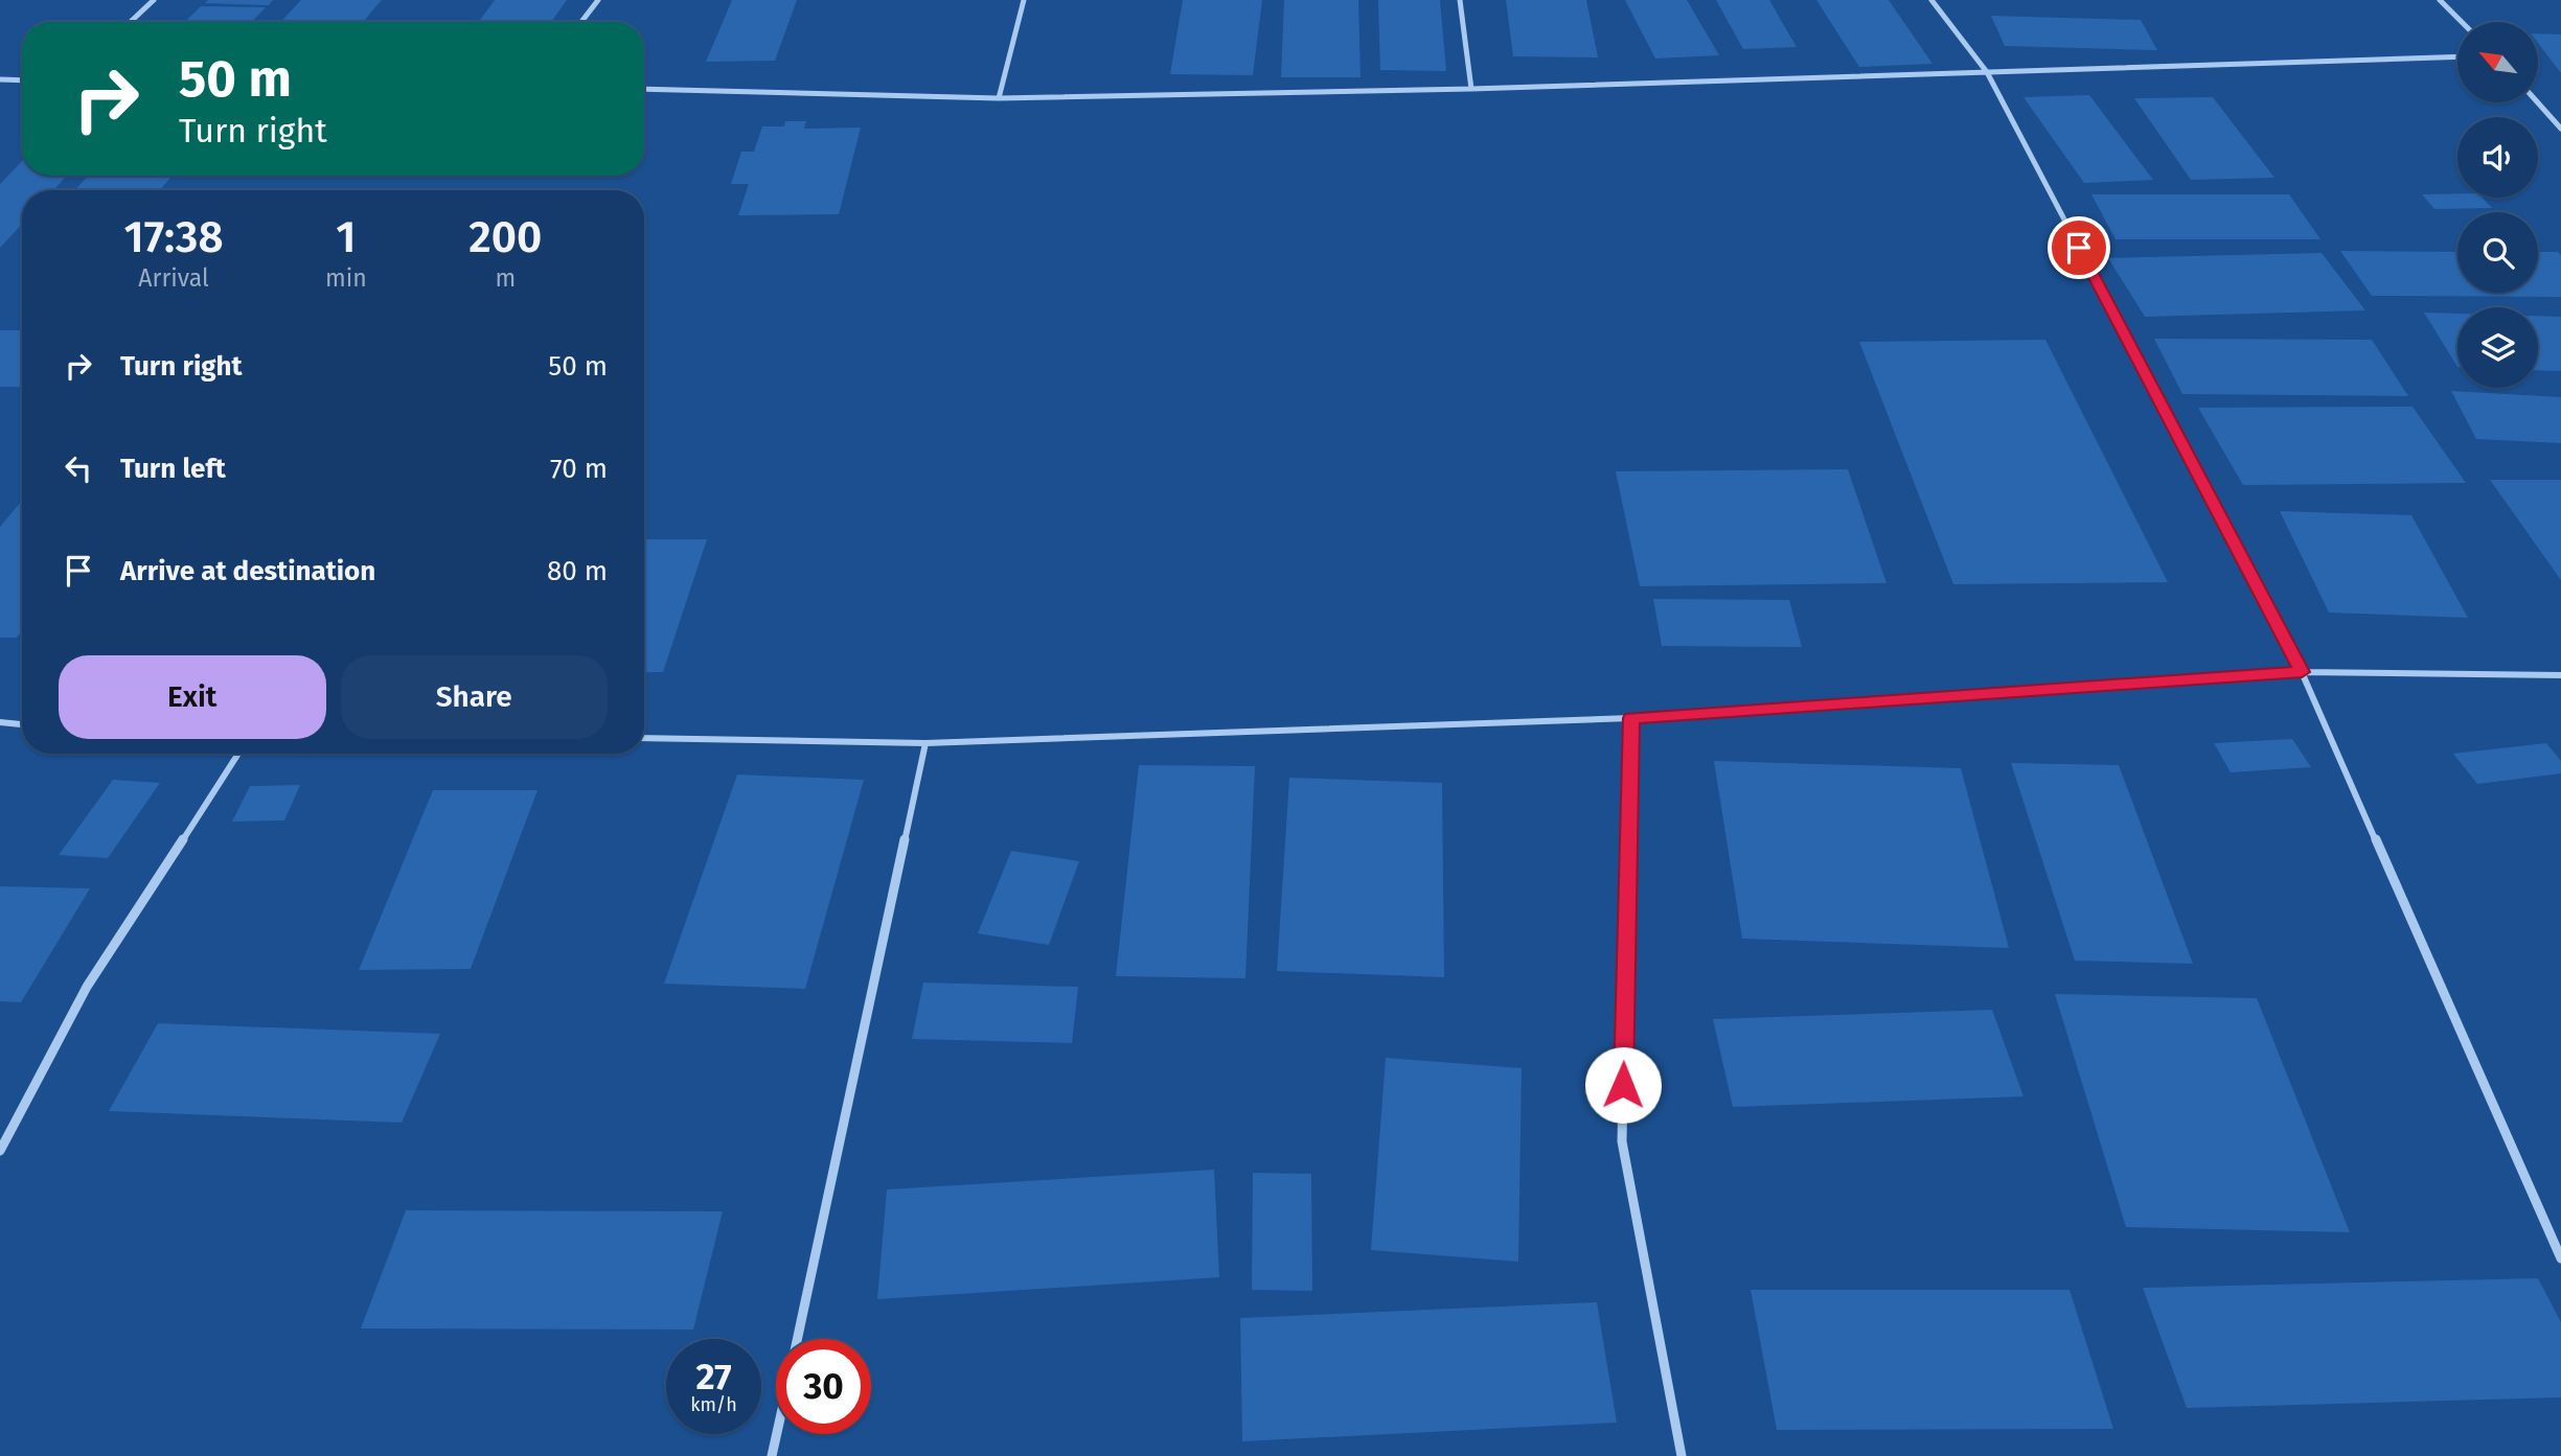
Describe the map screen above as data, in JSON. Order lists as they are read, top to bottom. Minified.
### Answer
{"north":"top left","page":{"turn":["50 m","Turn right"],"eta":["17:38","Arrival","1","min","200","m"],"list":[{"name":"Turn right","value":"50 m"},{"name":"Turn left","value":"70 m"},{"name":"Arrive at destination","value":"80 m"}],"buttons":["Exit","Share"],"speed":"27 km/h","limit":"30"}}
